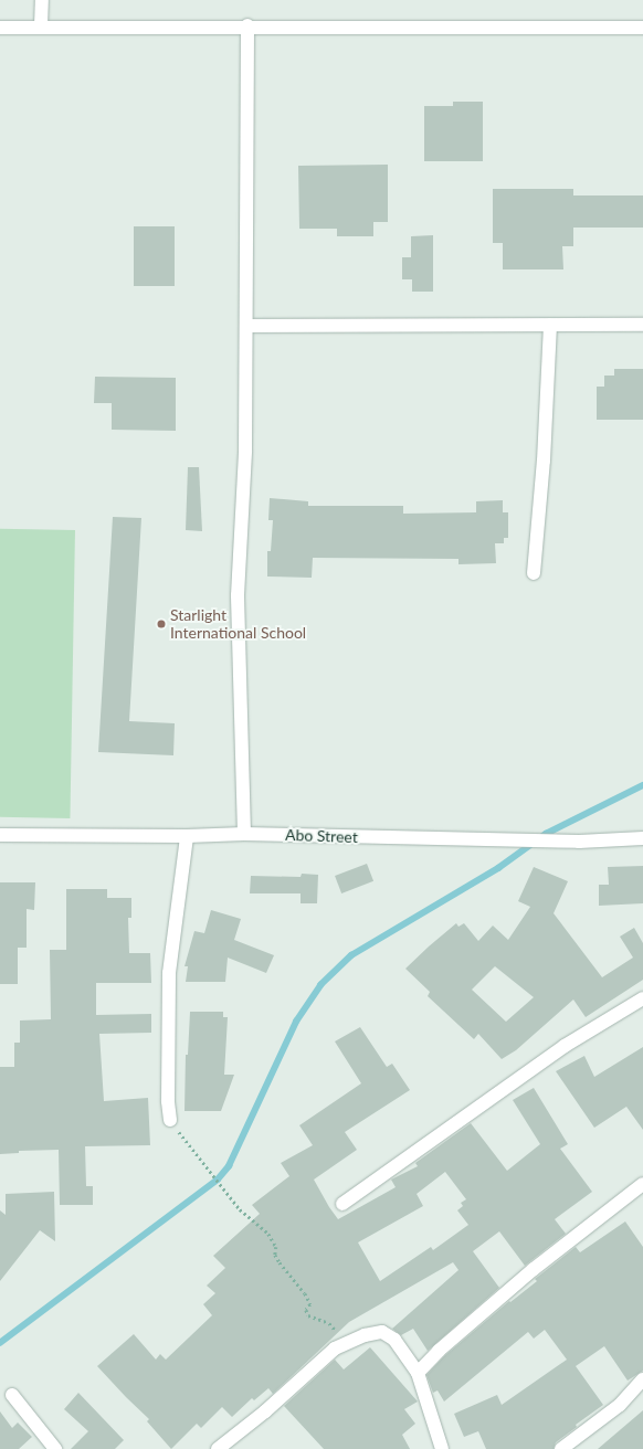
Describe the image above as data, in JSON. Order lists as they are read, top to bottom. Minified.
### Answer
{"streets":{"street":["Abo Street"]},"places":["Starlight International School"]}
